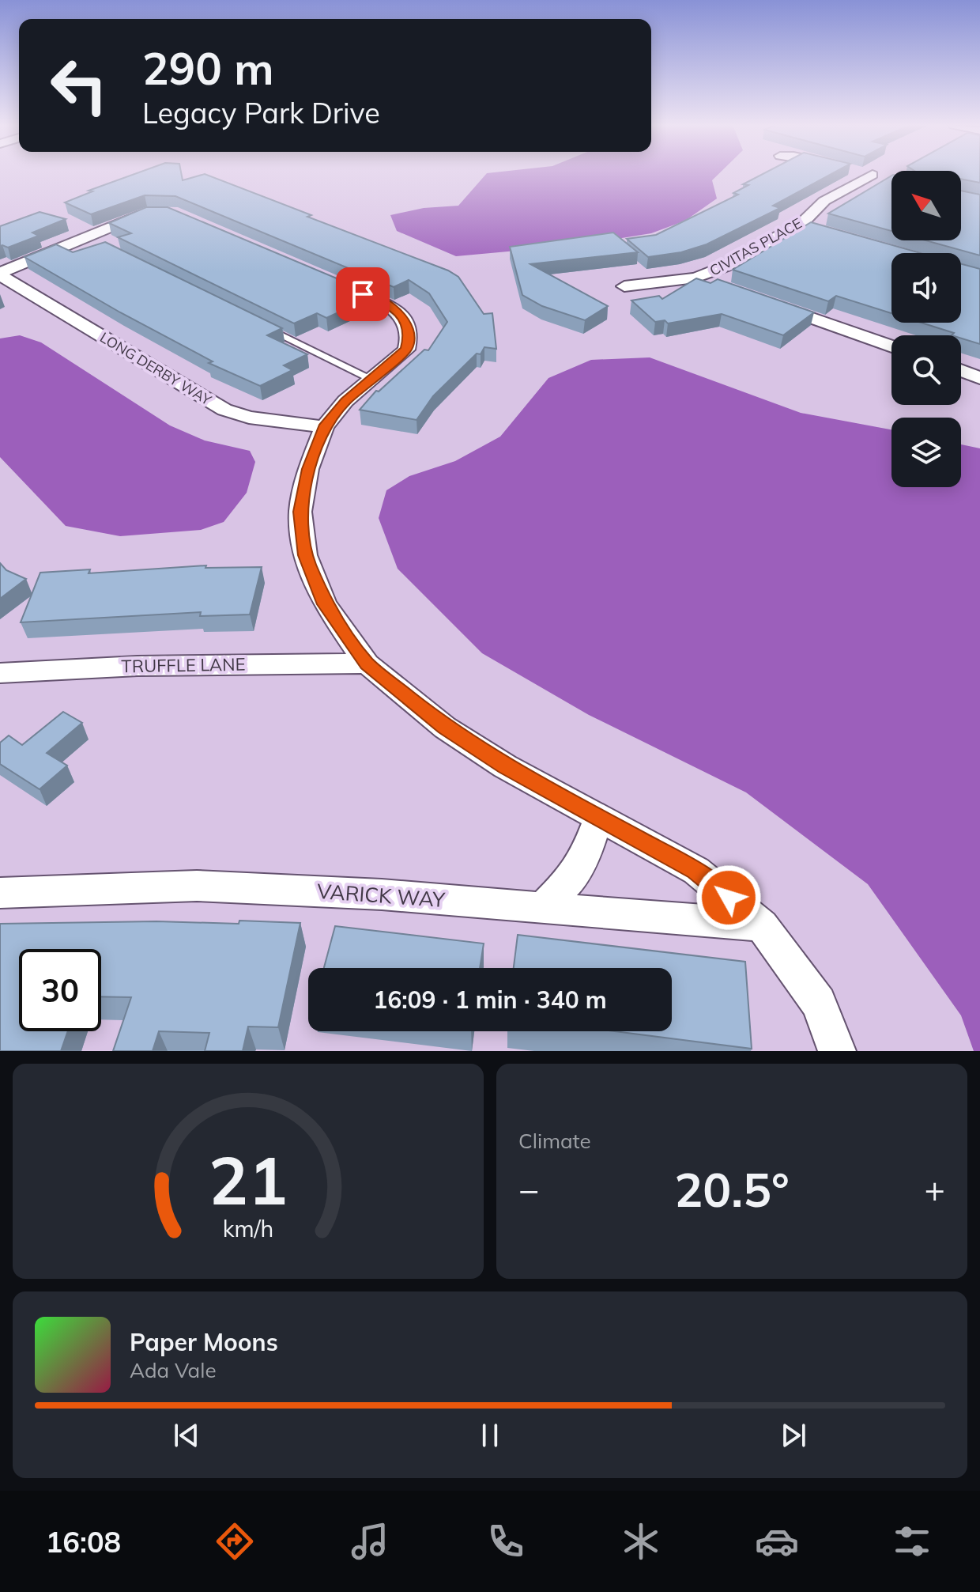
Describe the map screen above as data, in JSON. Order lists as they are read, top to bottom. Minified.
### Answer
{"streets":{"street":["CIVITAS PLACE","LONG DERBY WAY","TRUFFLE LANE","VARICK WAY"]},"north":"top left","page":{"turn":["290 m","Legacy Park Drive"],"limit":"30","trip":"16:09 · 1 min · 340 m","tile":"Climate","heat":["−","20.5°","+"],"song":["Paper Moons","Ada Vale"],"tabs":"16:08","gauge":["21","km/h"]}}
